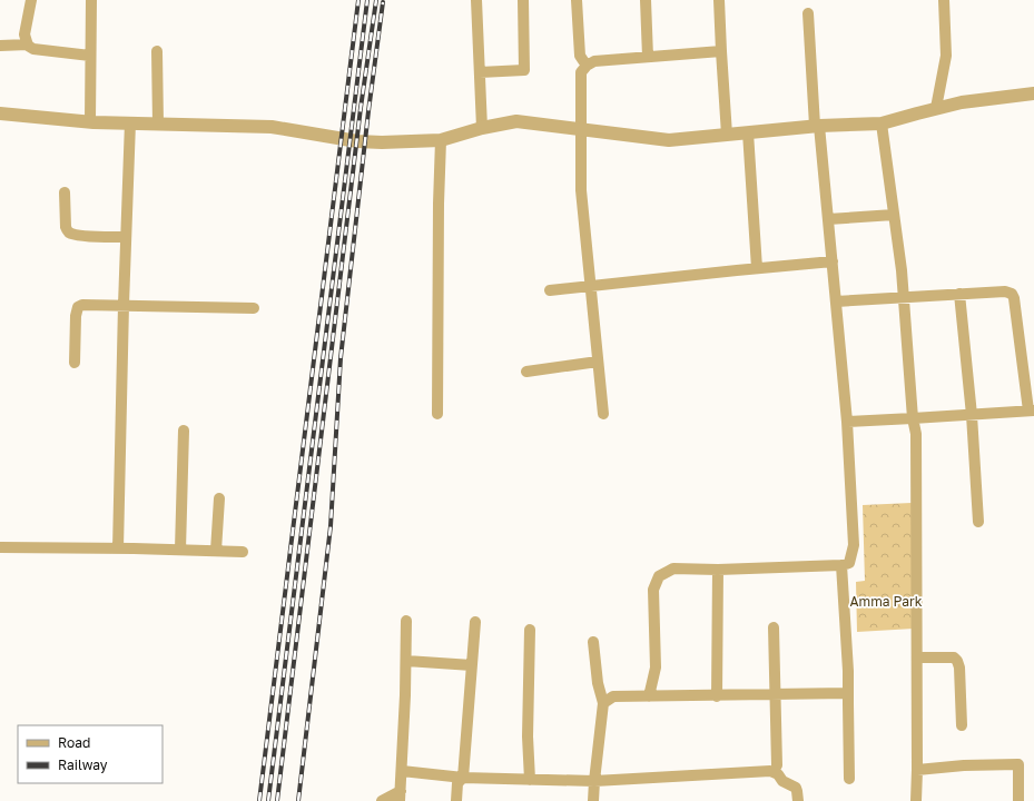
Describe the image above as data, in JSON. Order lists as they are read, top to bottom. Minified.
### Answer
{"parks":["Amma Park"],"legend":["Road","Railway"]}
